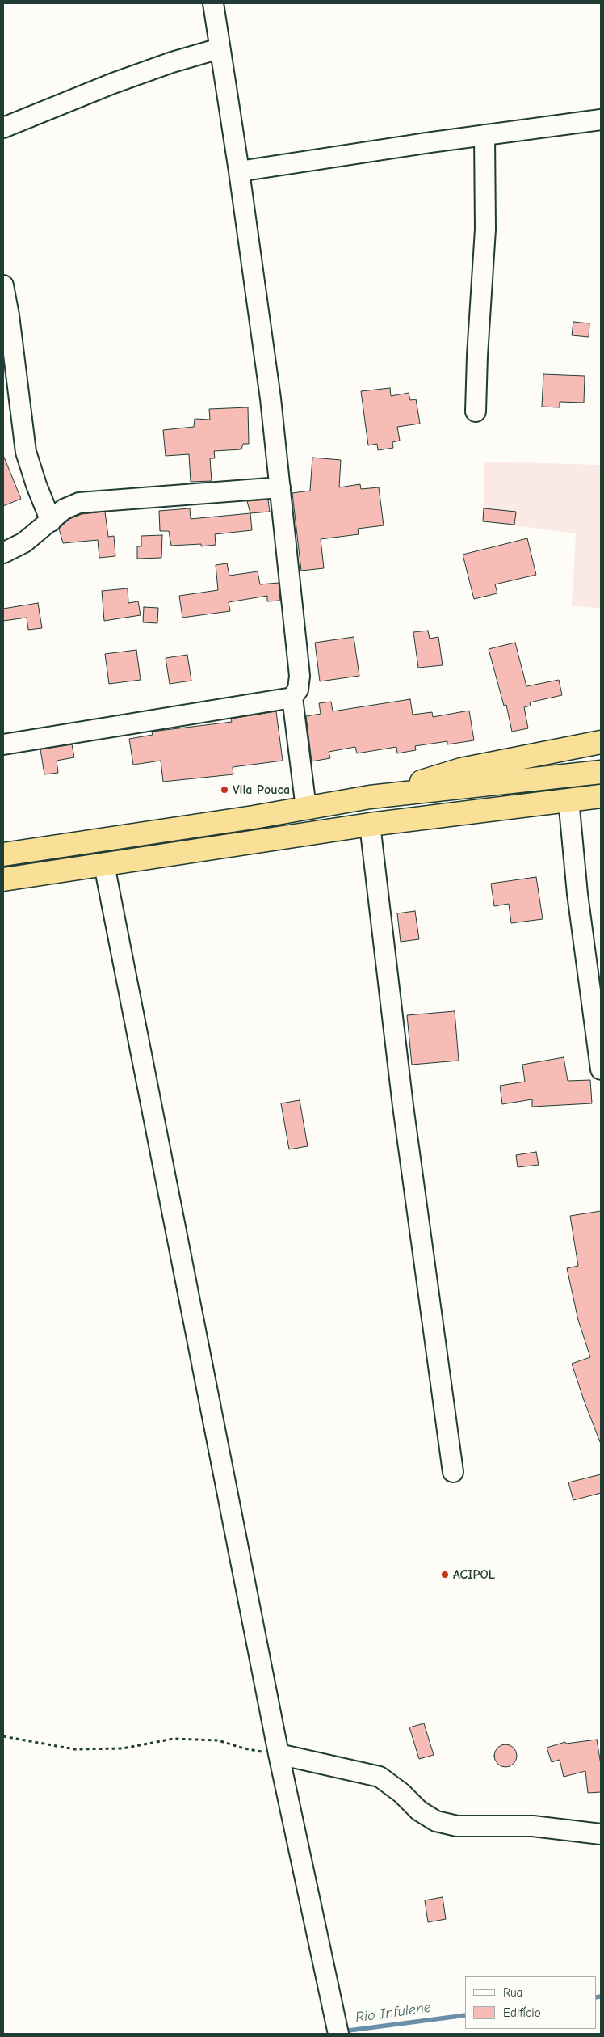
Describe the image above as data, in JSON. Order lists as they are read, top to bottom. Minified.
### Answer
{"water":["Rio Infulene"],"places":["Vila Pouca","ACIPOL"],"legend":["Rua","Edifício"]}
